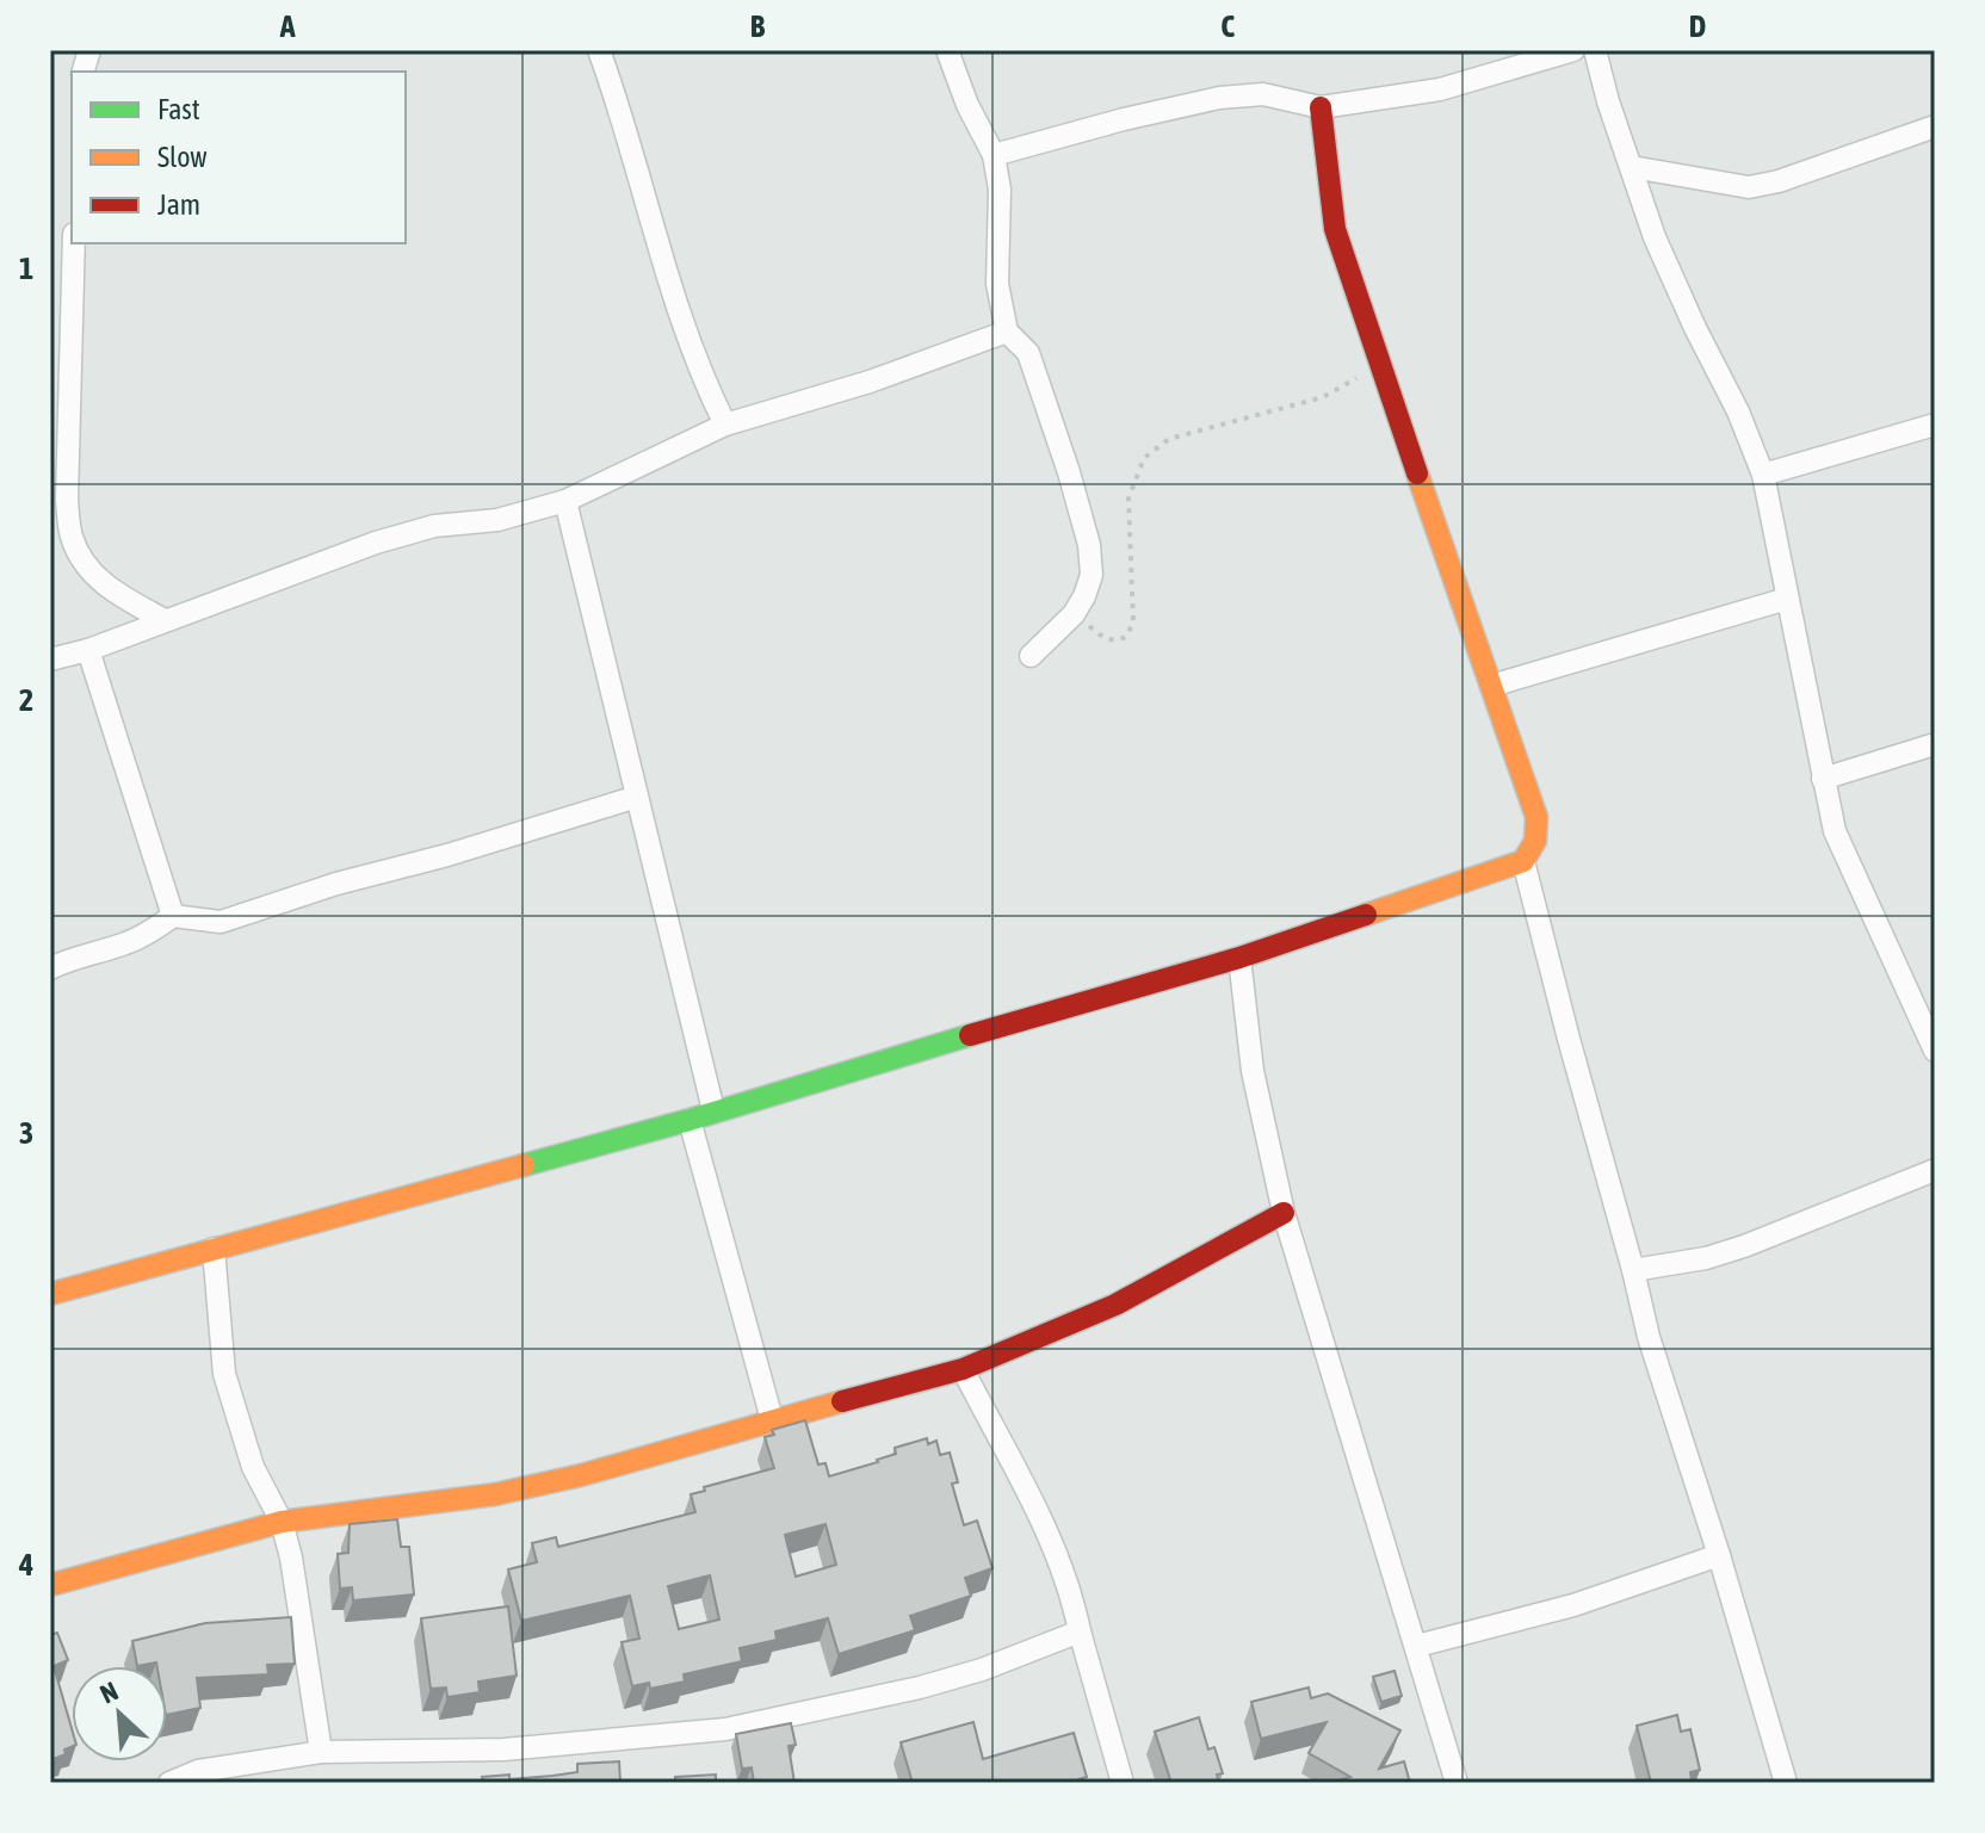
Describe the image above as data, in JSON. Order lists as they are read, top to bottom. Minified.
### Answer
{"legend":["Fast","Slow","Jam"],"north":"top left","grid":{"columns":["A","B","C","D"],"rows":["1","2","3","4"]}}
